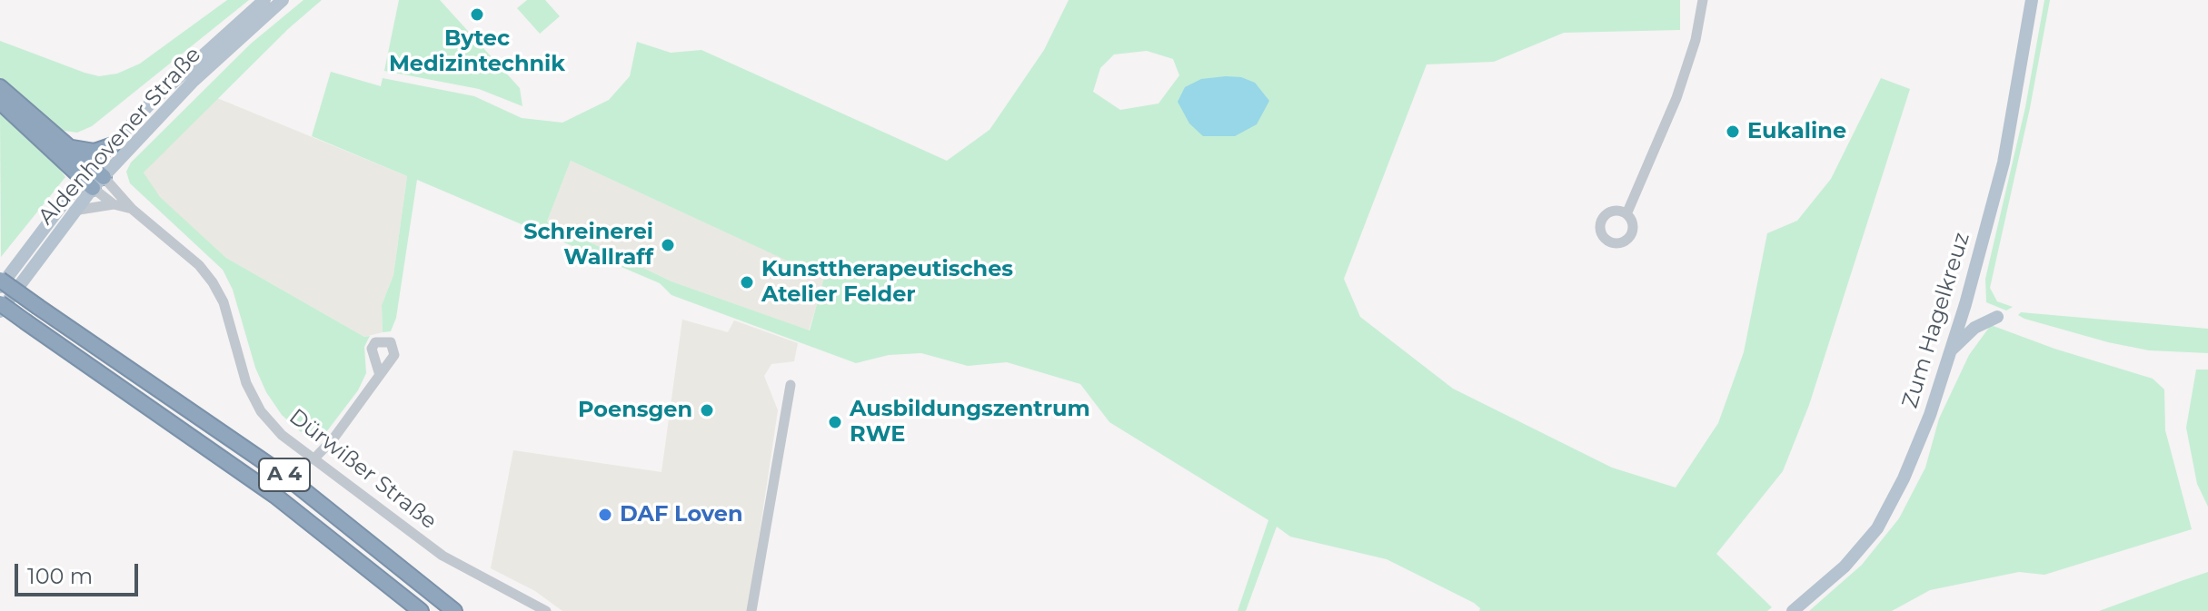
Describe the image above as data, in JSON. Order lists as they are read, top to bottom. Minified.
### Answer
{"streets":{"highway":["A 4"],"main road":["Aldenhovener Straße","Zum Hagelkreuz"],"street":["Dürwißer Straße"]},"crossings":[["Aldenhovener Straße","Dürwißer Straße"]],"places":["Bytec Medizintechnik","Eukaline","Schreinerei Wallraff","Kunsttherapeutisches Atelier Felder","Poensgen","Ausbildungszentrum RWE","DAF Loven"],"scale_bar":"100 m"}
